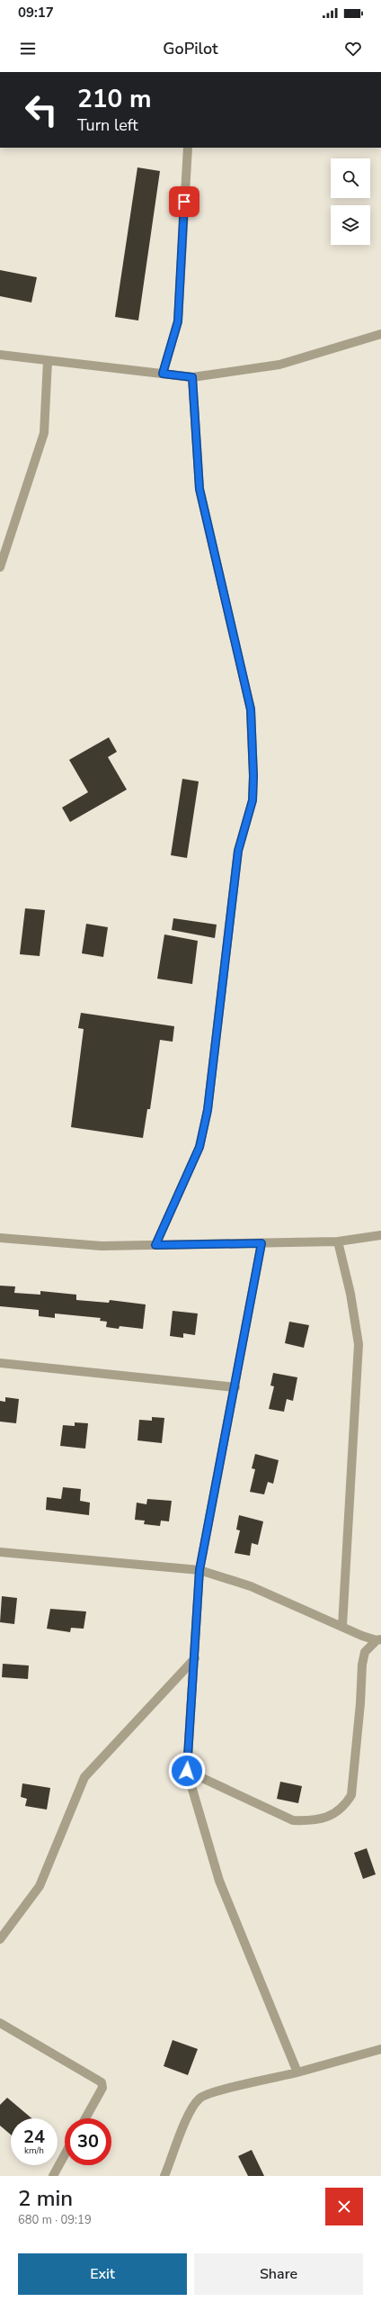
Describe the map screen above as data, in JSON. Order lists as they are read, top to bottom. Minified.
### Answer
{"page":{"status":"09:17","header":"GoPilot","turn":["210 m","Turn left"],"speed":"24 km/h","limit":"30","heading":["2 min","680 m · 09:19"],"buttons":["Exit","Share"]}}
